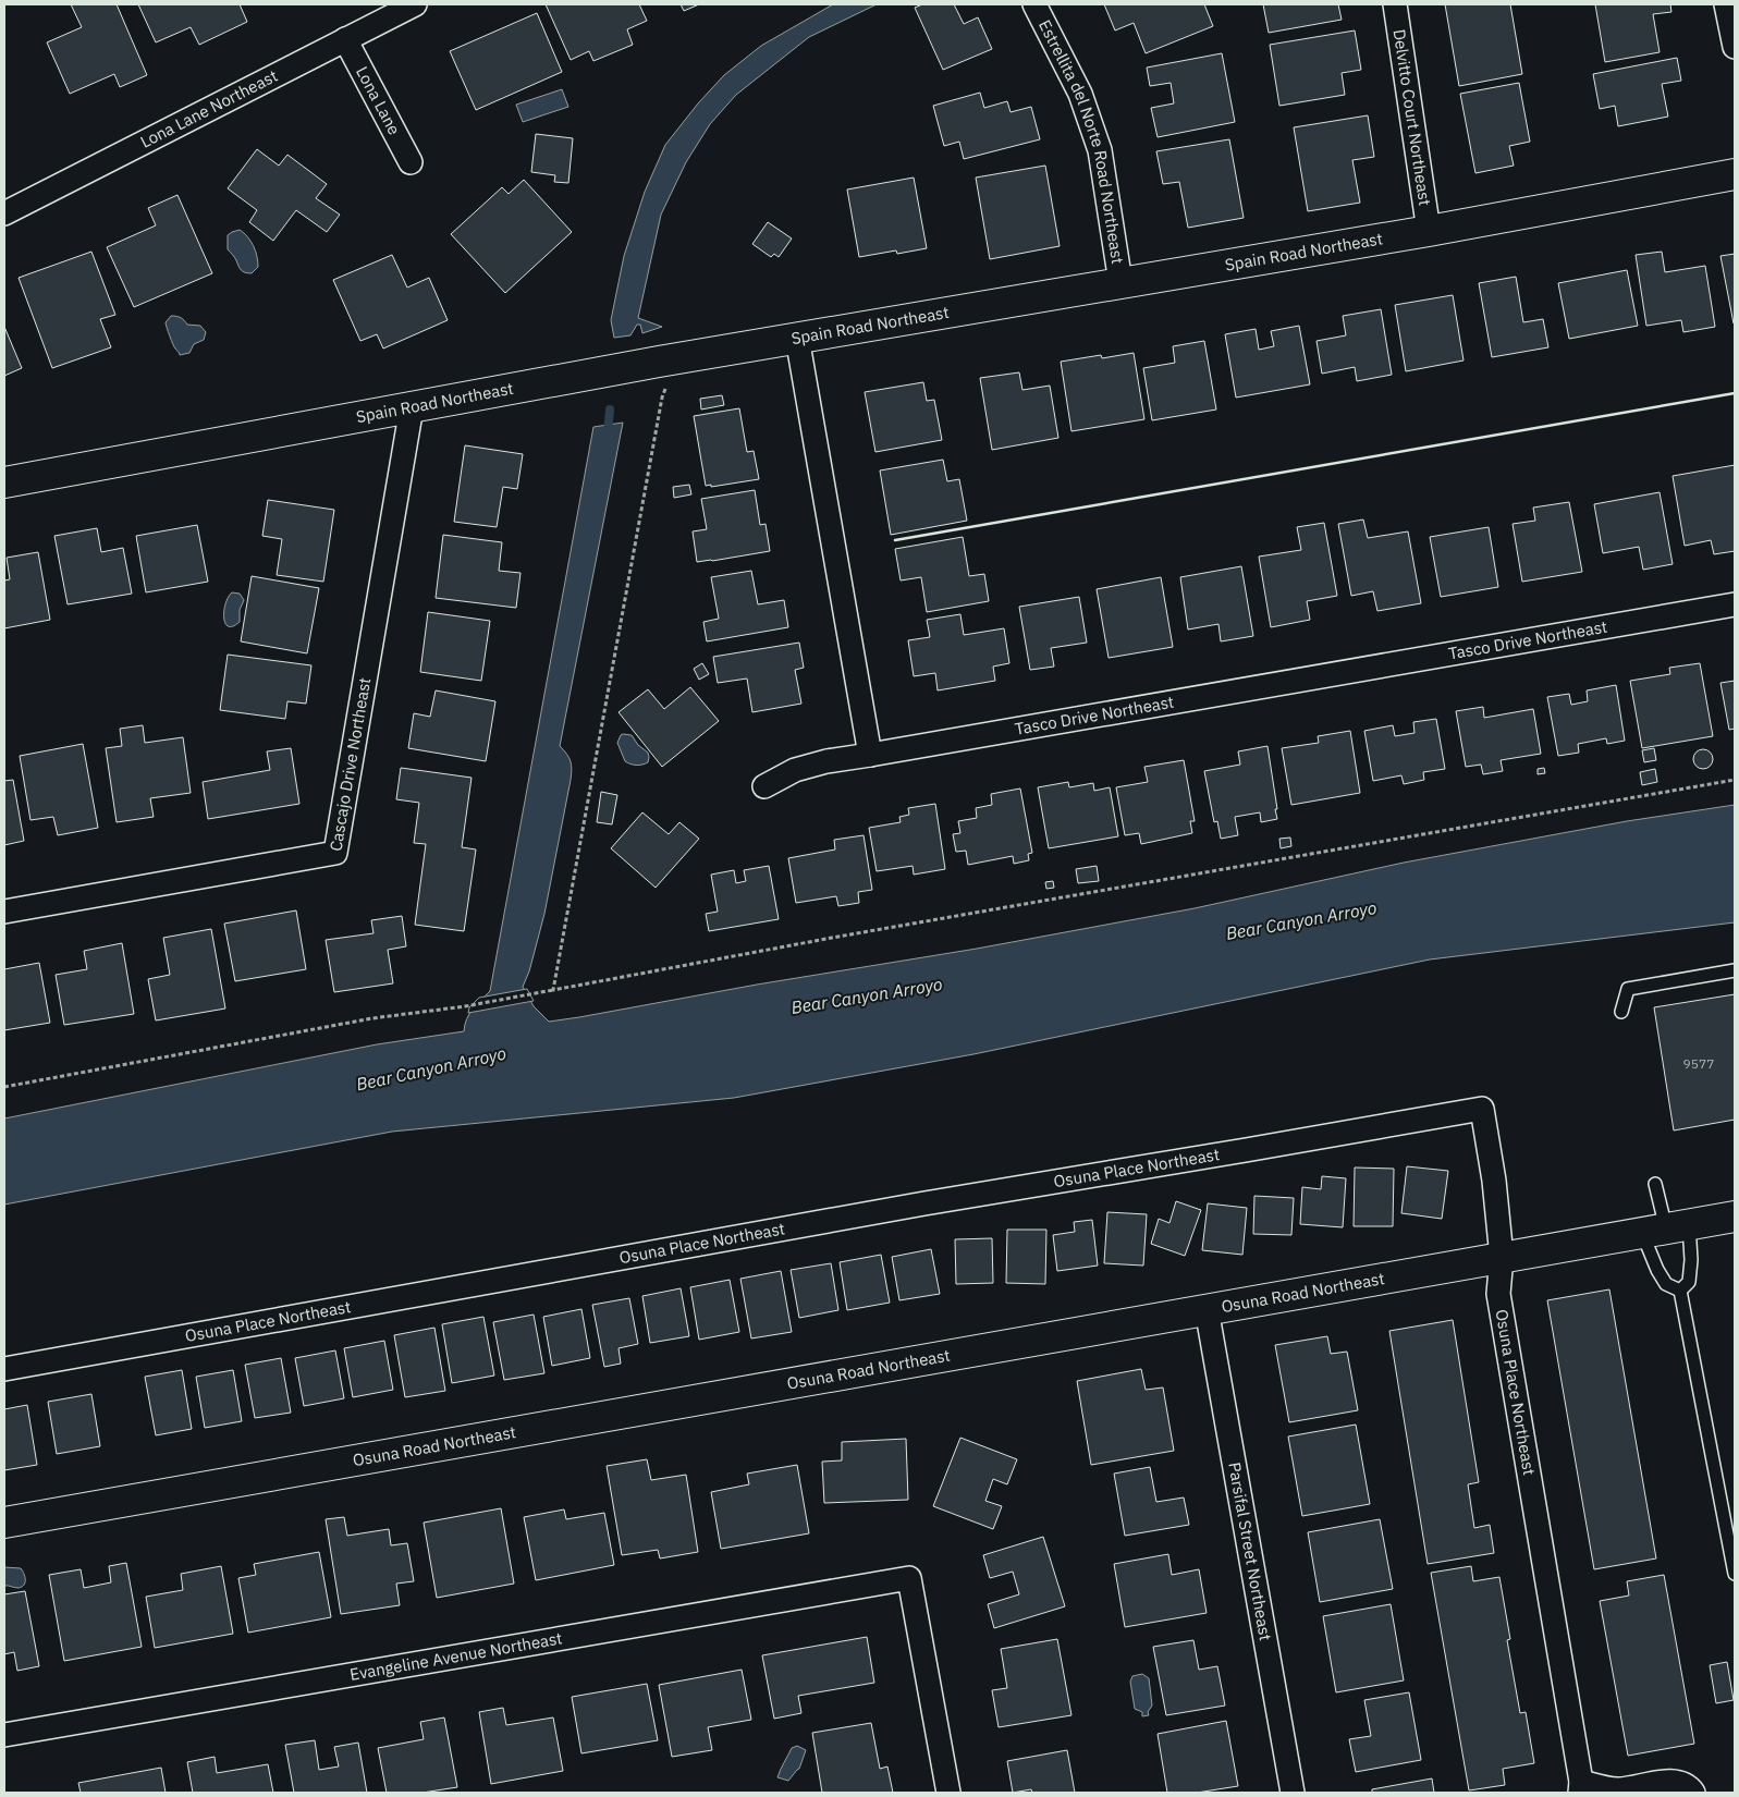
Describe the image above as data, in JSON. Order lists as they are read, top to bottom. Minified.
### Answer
{"streets":{"street":["Lona Lane","Lona Lane Northeast","Delvitto Court Northeast","Estrellita del Norte Road Northeast","Spain Road Northeast","Tasco Drive Northeast","Cascajo Drive Northeast","Osuna Place Northeast","Osuna Road Northeast","Parsifal Street Northeast","Evangeline Avenue Northeast"]},"crossings":[["Lona Lane","Lona Lane Northeast"],["Delvitto Court Northeast","Spain Road Northeast"],["Estrellita del Norte Road Northeast","Spain Road Northeast"],["Spain Road Northeast","Cascajo Drive Northeast"],["Osuna Place Northeast","Osuna Road Northeast"],["Osuna Road Northeast","Parsifal Street Northeast"]],"water":["Bear Canyon Arroyo"],"house_numbers":["9577"]}
